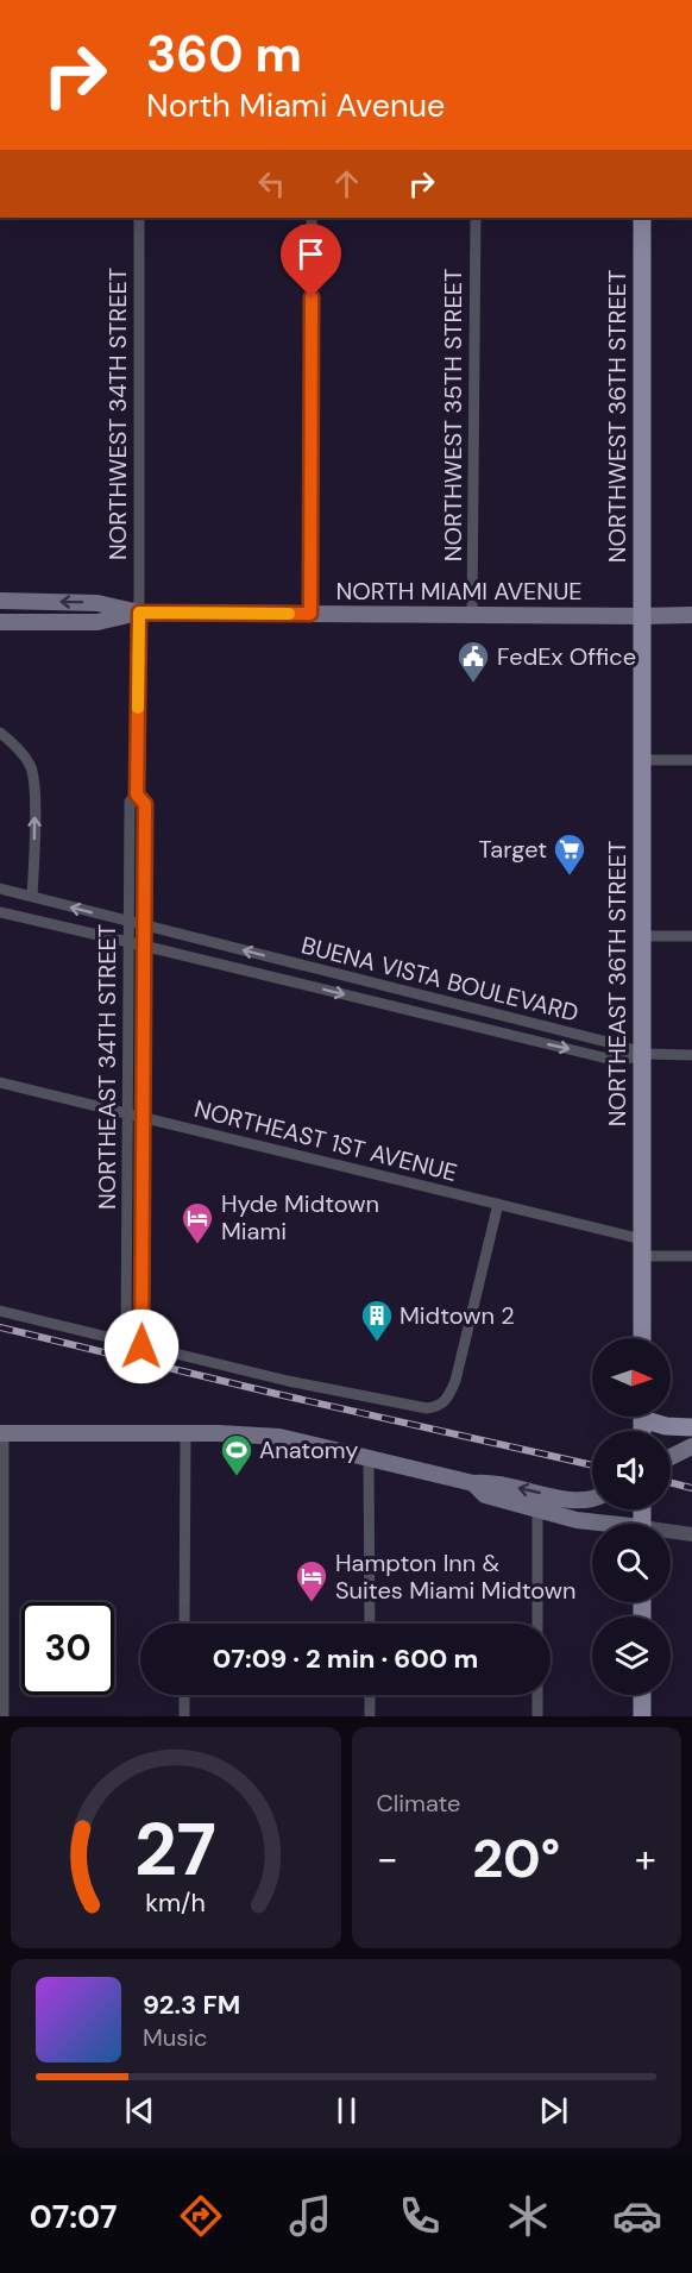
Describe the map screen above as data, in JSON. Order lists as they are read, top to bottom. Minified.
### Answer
{"streets":{"main road":["NORTHWEST 36TH STREET","NORTH MIAMI AVENUE","NORTHEAST 36TH STREET"],"street":["NORTHWEST 34TH STREET","NORTHWEST 35TH STREET","BUENA VISTA BOULEVARD","NORTHEAST 34TH STREET","NORTHEAST 1ST AVENUE"]},"crossings":[["NORTHWEST 34TH STREET","NORTH MIAMI AVENUE"],["NORTHWEST 34TH STREET","NORTHEAST 34TH STREET"],["NORTHWEST 35TH STREET","NORTH MIAMI AVENUE"],["NORTHWEST 36TH STREET","NORTH MIAMI AVENUE"],["NORTHWEST 36TH STREET","NORTHEAST 36TH STREET"],["NORTH MIAMI AVENUE","NORTHEAST 36TH STREET"],["NORTH MIAMI AVENUE","NORTHEAST 34TH STREET"],["BUENA VISTA BOULEVARD","NORTHEAST 36TH STREET"],["BUENA VISTA BOULEVARD","NORTHEAST 34TH STREET"],["NORTHEAST 36TH STREET","NORTHEAST 1ST AVENUE"],["NORTHEAST 34TH STREET","NORTHEAST 1ST AVENUE"]],"places":{"public building":["FedEx Office"],"supermarket":["Target"],"hotel":["Hyde Midtown Miami","Hampton Inn & Suites Miami Midtown"],"building":["Midtown 2"],"sports":["Anatomy"]},"north":"right","page":{"turn":["360 m","North Miami Avenue"],"limit":"30","trip":"07:09 · 2 min · 600 m","tile":"Climate","heat":["−","20°","+"],"song":["92.3 FM","Music"],"tabs":"07:07","gauge":["27","km/h"]}}
